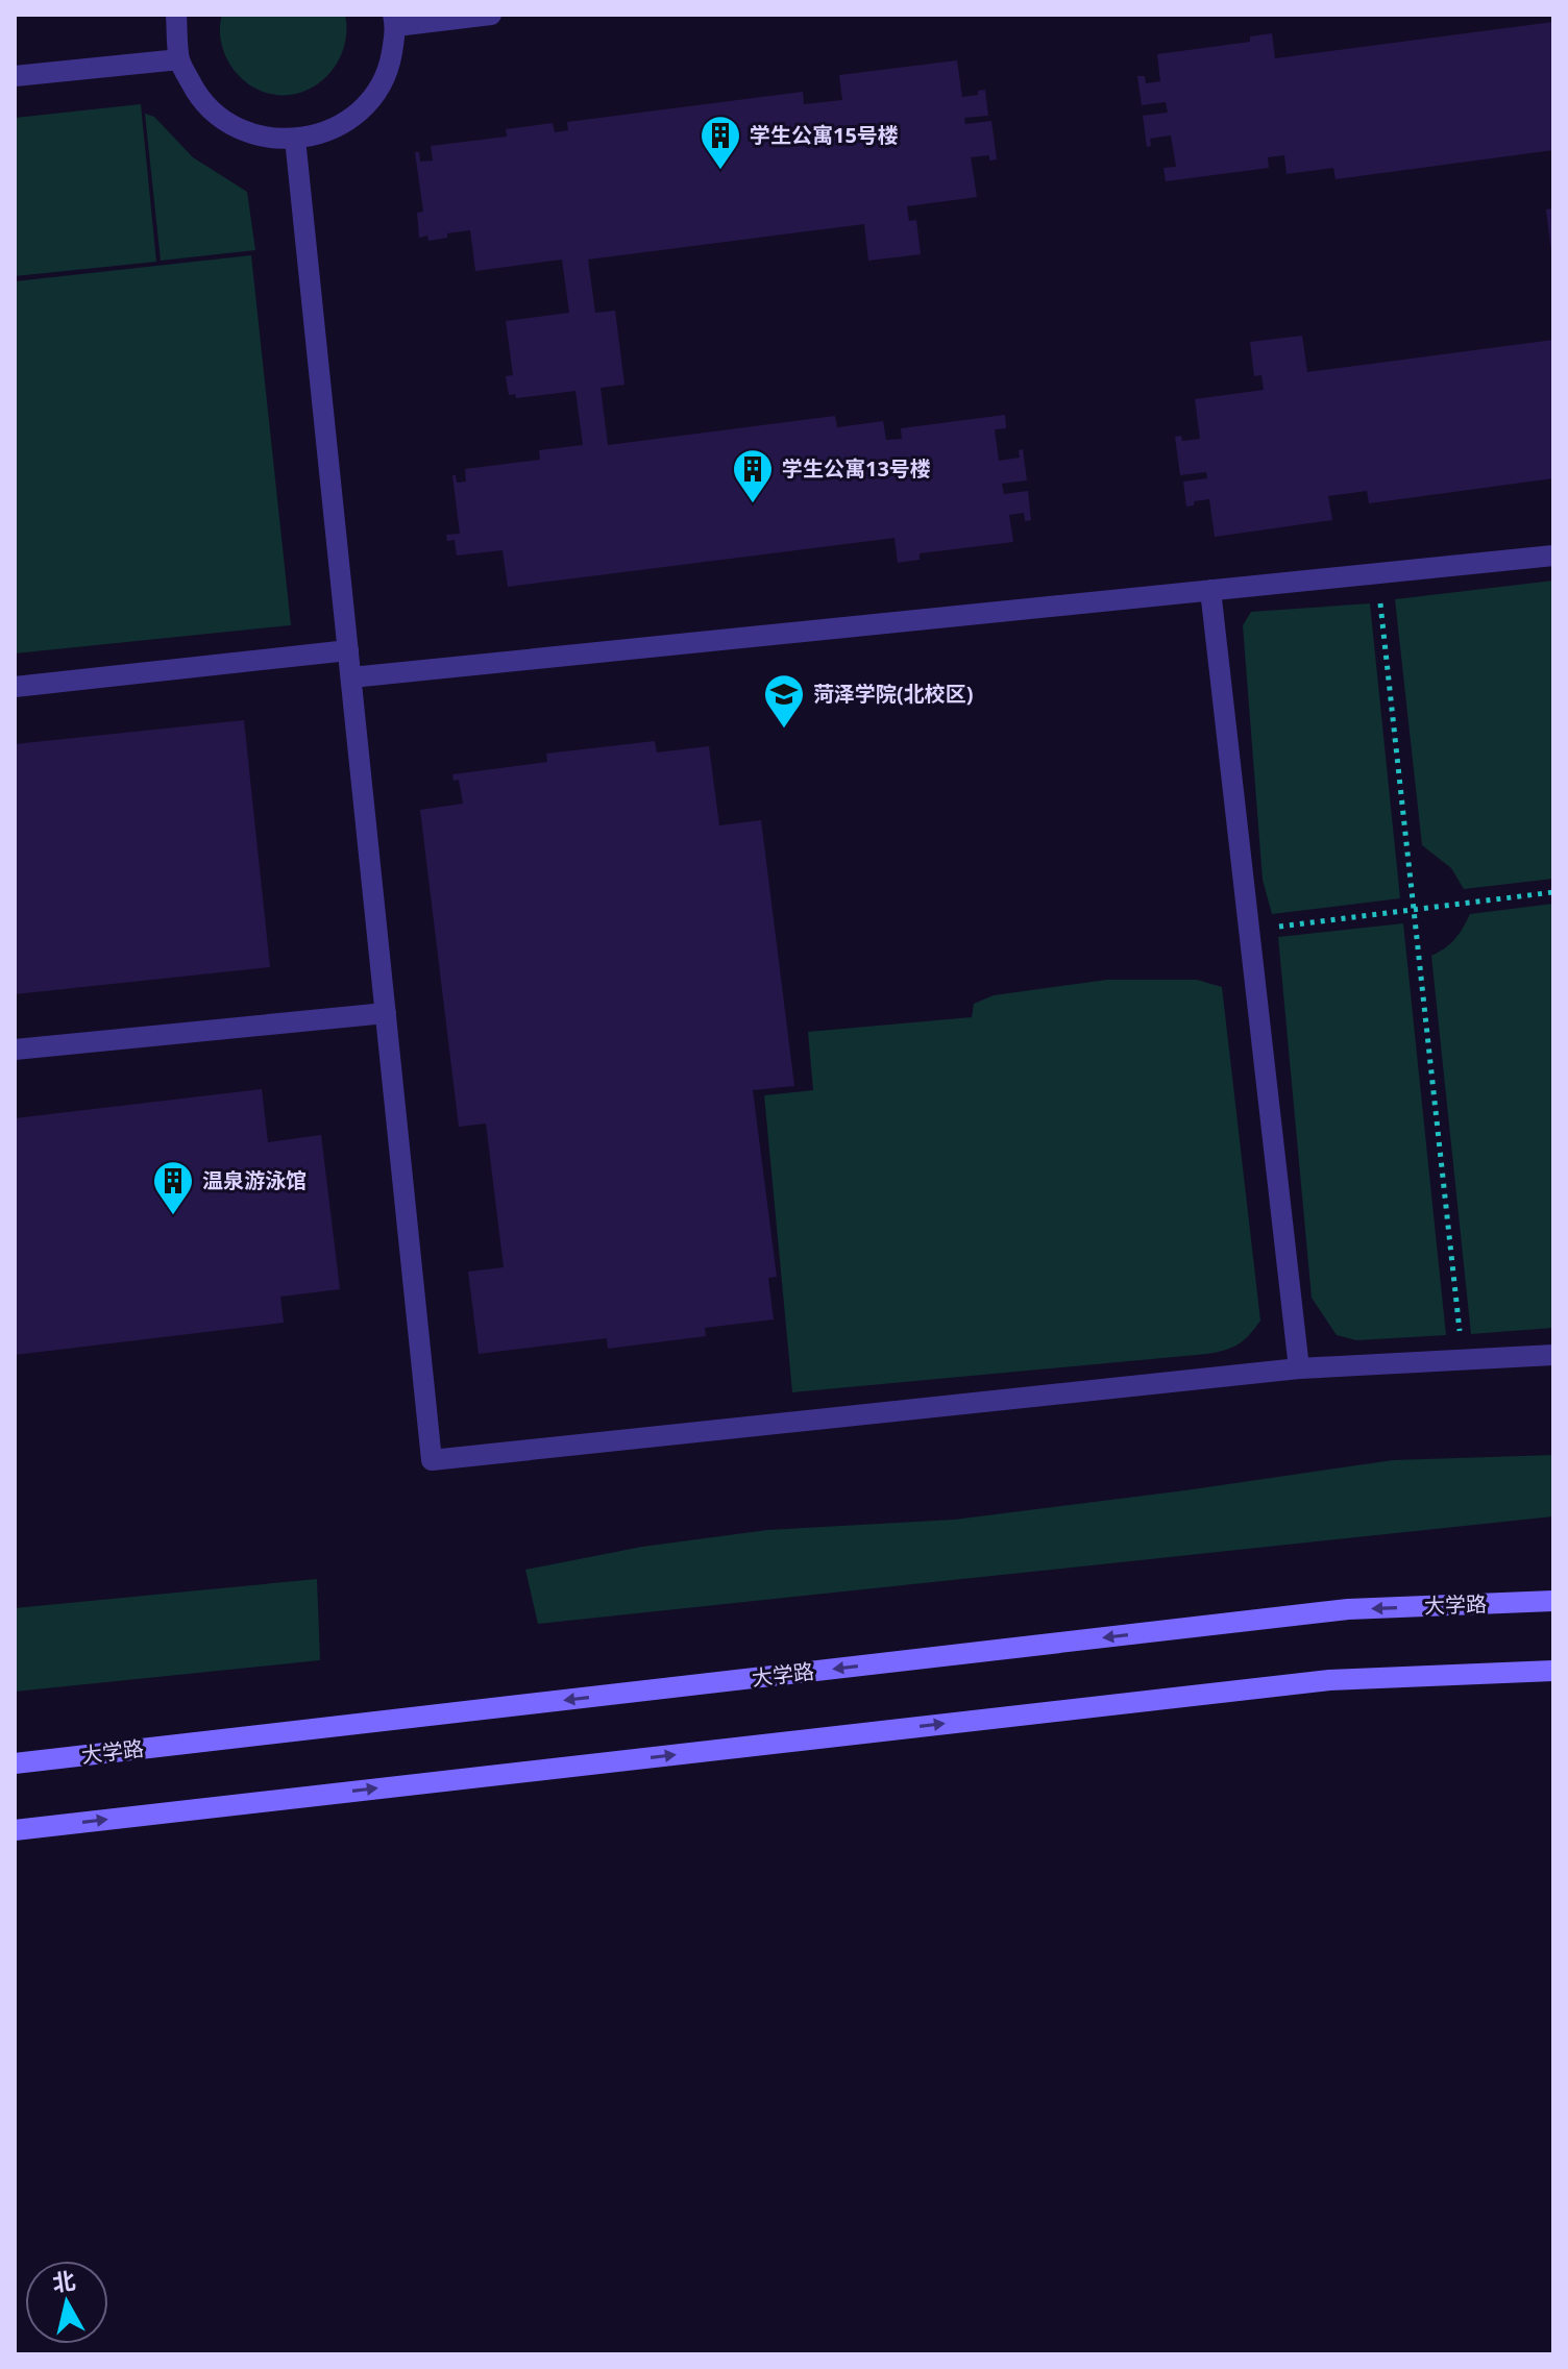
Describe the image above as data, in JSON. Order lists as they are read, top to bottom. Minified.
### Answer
{"streets":{"main road":["大学路"]},"places":{"building":["学生公寓15号楼","学生公寓13号楼","温泉游泳馆"],"school or university":["菏泽学院(北校区)"]},"north":"top"}
